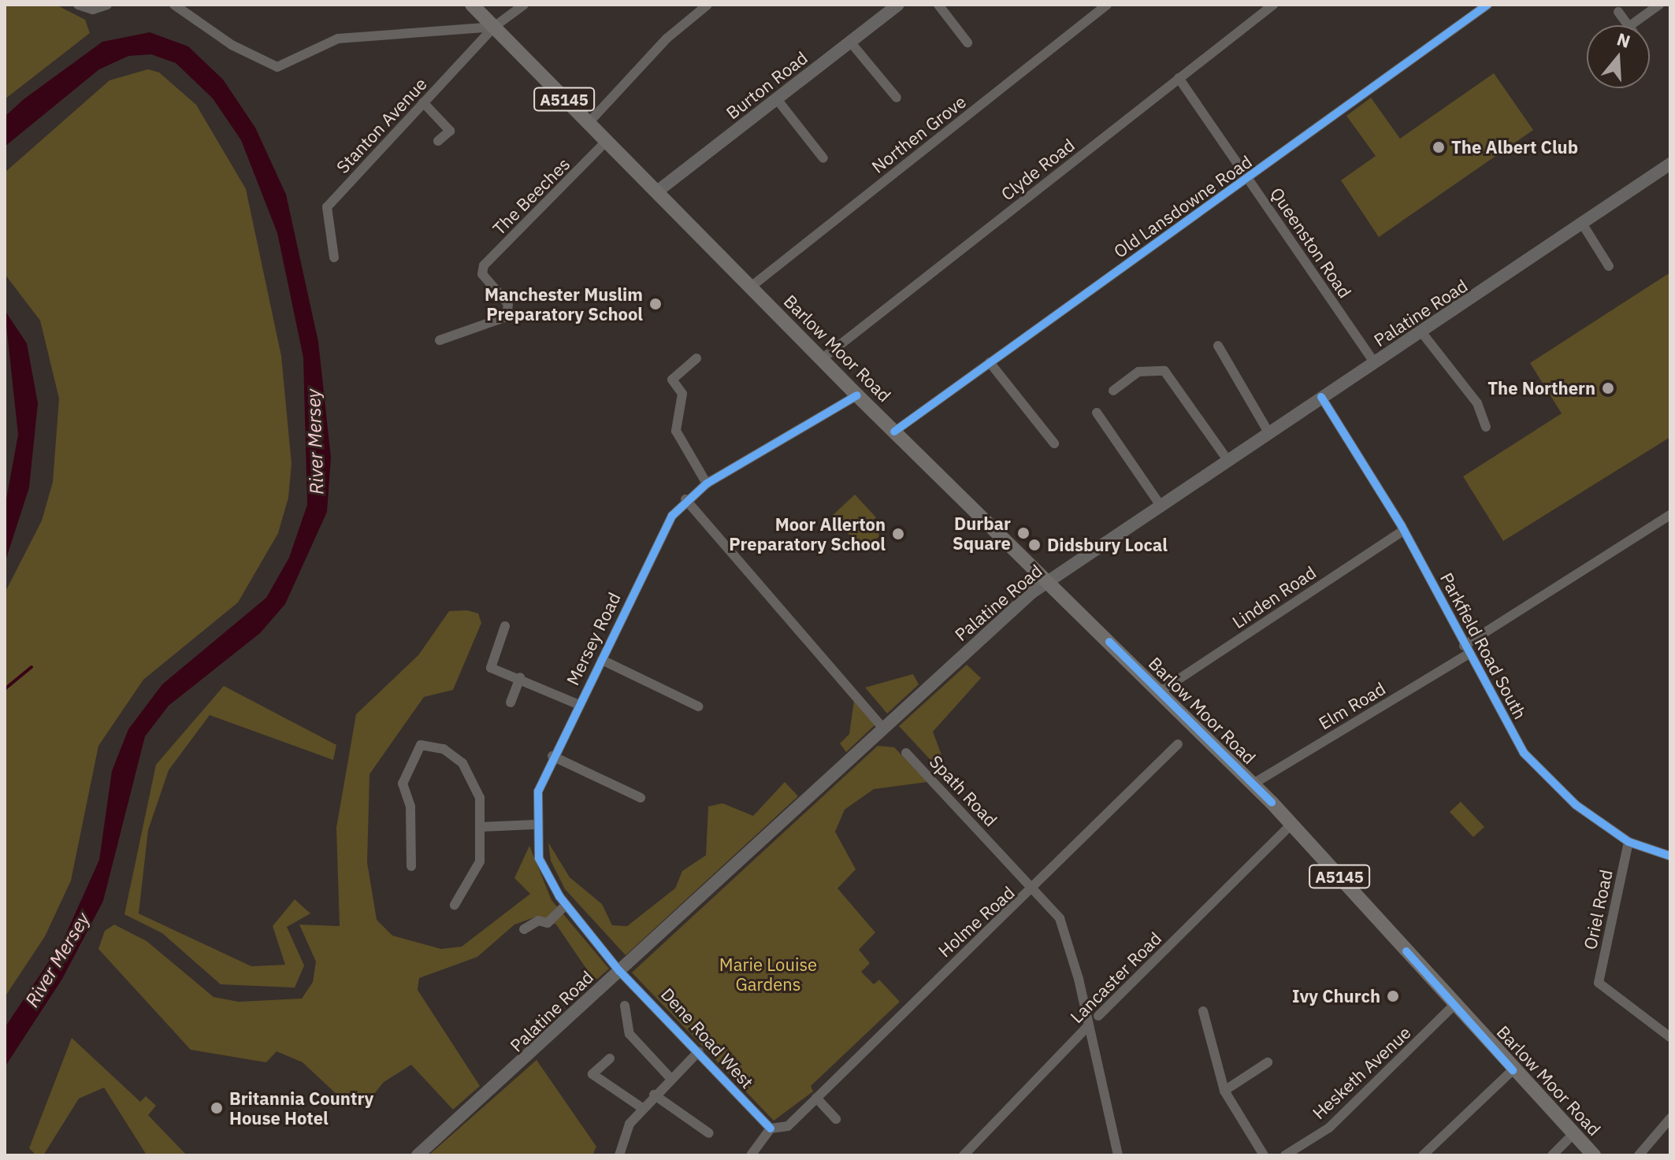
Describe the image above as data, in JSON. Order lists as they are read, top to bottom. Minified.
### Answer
{"streets":{"main road":["Burton Road","A5145","Palatine Road","Barlow Moor Road"],"street":["Stanton Avenue","Northen Grove","Clyde Road","The Beeches","Old Lansdowne Road","Queenston Road","Linden Road","Mersey Road","Parkfield Road South","Elm Road","Spath Road","Oriel Road","Holme Road","Lancaster Road","Dene Road West","Hesketh Avenue"]},"crossings":[["Burton Road","Barlow Moor Road"],["Stanton Avenue","Barlow Moor Road"],["Northen Grove","Barlow Moor Road"],["Clyde Road","Queenston Road"],["Clyde Road","Barlow Moor Road"],["The Beeches","Barlow Moor Road"],["Old Lansdowne Road","Queenston Road"],["Old Lansdowne Road","Barlow Moor Road"],["Queenston Road","Palatine Road"],["Palatine Road","Barlow Moor Road"],["Palatine Road","Mersey Road"],["Palatine Road","Parkfield Road South"],["Palatine Road","Dene Road West"],["Barlow Moor Road","Linden Road"],["Barlow Moor Road","Mersey Road"],["Barlow Moor Road","Elm Road"],["Barlow Moor Road","Lancaster Road"],["Barlow Moor Road","Hesketh Avenue"],["Linden Road","Parkfield Road South"],["Mersey Road","Dene Road West"],["Parkfield Road South","Elm Road"],["Parkfield Road South","Oriel Road"],["Spath Road","Holme Road"],["Spath Road","Lancaster Road"],["Holme Road","Dene Road West"]],"water":["River Mersey"],"parks":["Marie Louise Gardens"],"places":["The Albert Club","Manchester Muslim Preparatory School","The Northern","Durbar Square","Moor Allerton Preparatory School","Didsbury Local","Ivy Church","Britannia Country House Hotel"],"north":"top"}
